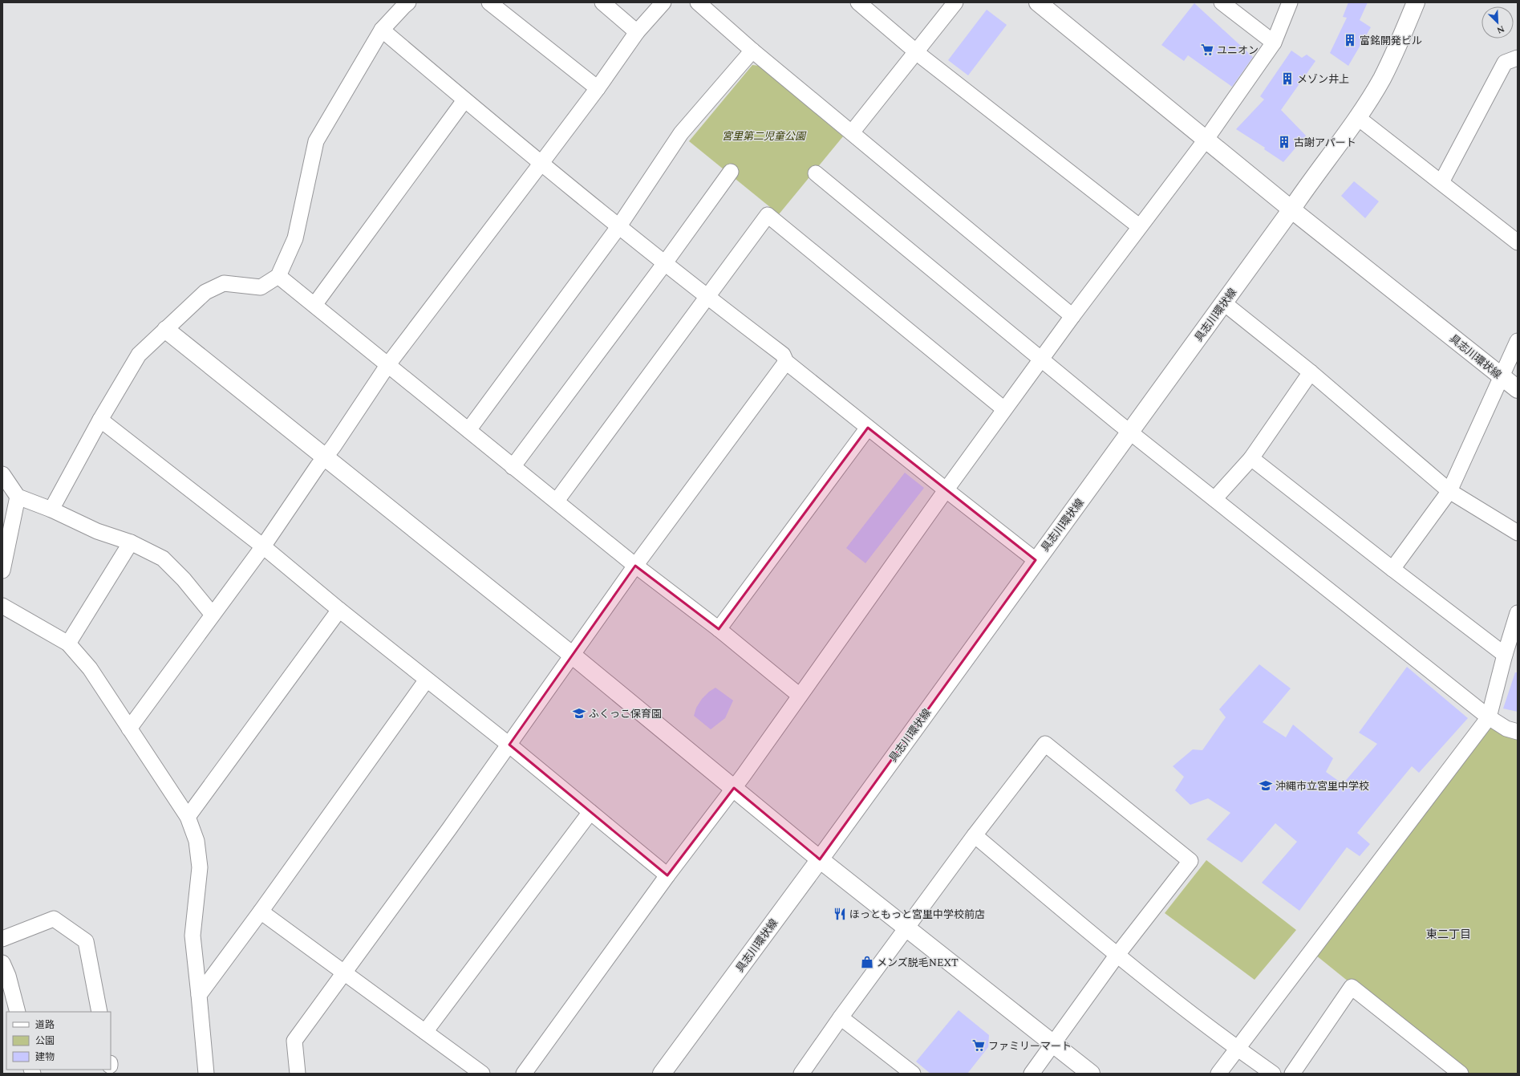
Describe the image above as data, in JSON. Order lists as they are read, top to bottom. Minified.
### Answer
{"streets":{"street":["具志川環状線"]},"districts":["東二丁目"],"parks":["宮里第二児童公園"],"places":{"building":["富銘開発ビル","メゾン井上","古謝アパート"],"supermarket":["ユニオン","ファミリーマート"],"school or university":["ふくっこ保育園","沖縄市立宮里中学校"],"restaurant":["ほっともっと宮里中学校前店"],"shop":["メンズ脱毛NEXT"]},"legend":["道路","公園","建物"],"north":"bottom right"}
